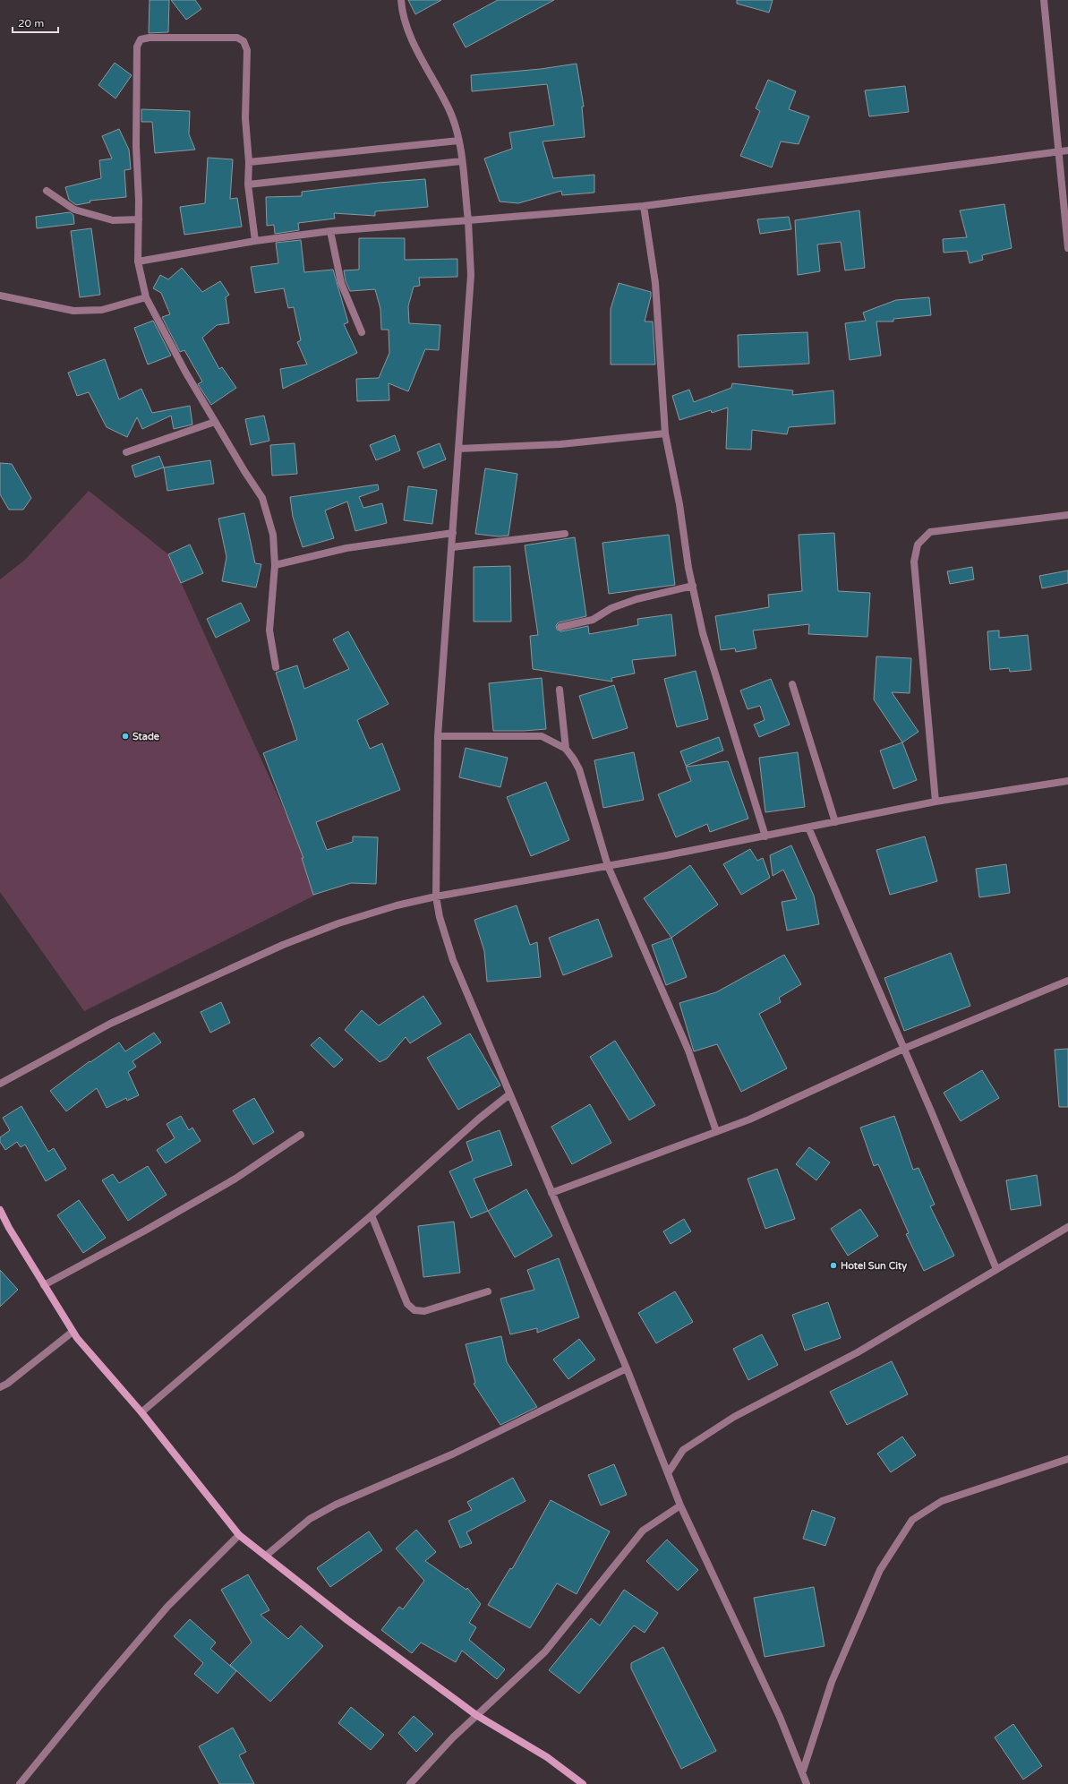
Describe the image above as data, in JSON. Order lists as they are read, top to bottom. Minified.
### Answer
{"places":["Stade","Hotel Sun City"],"scale_bar":"20 m"}
